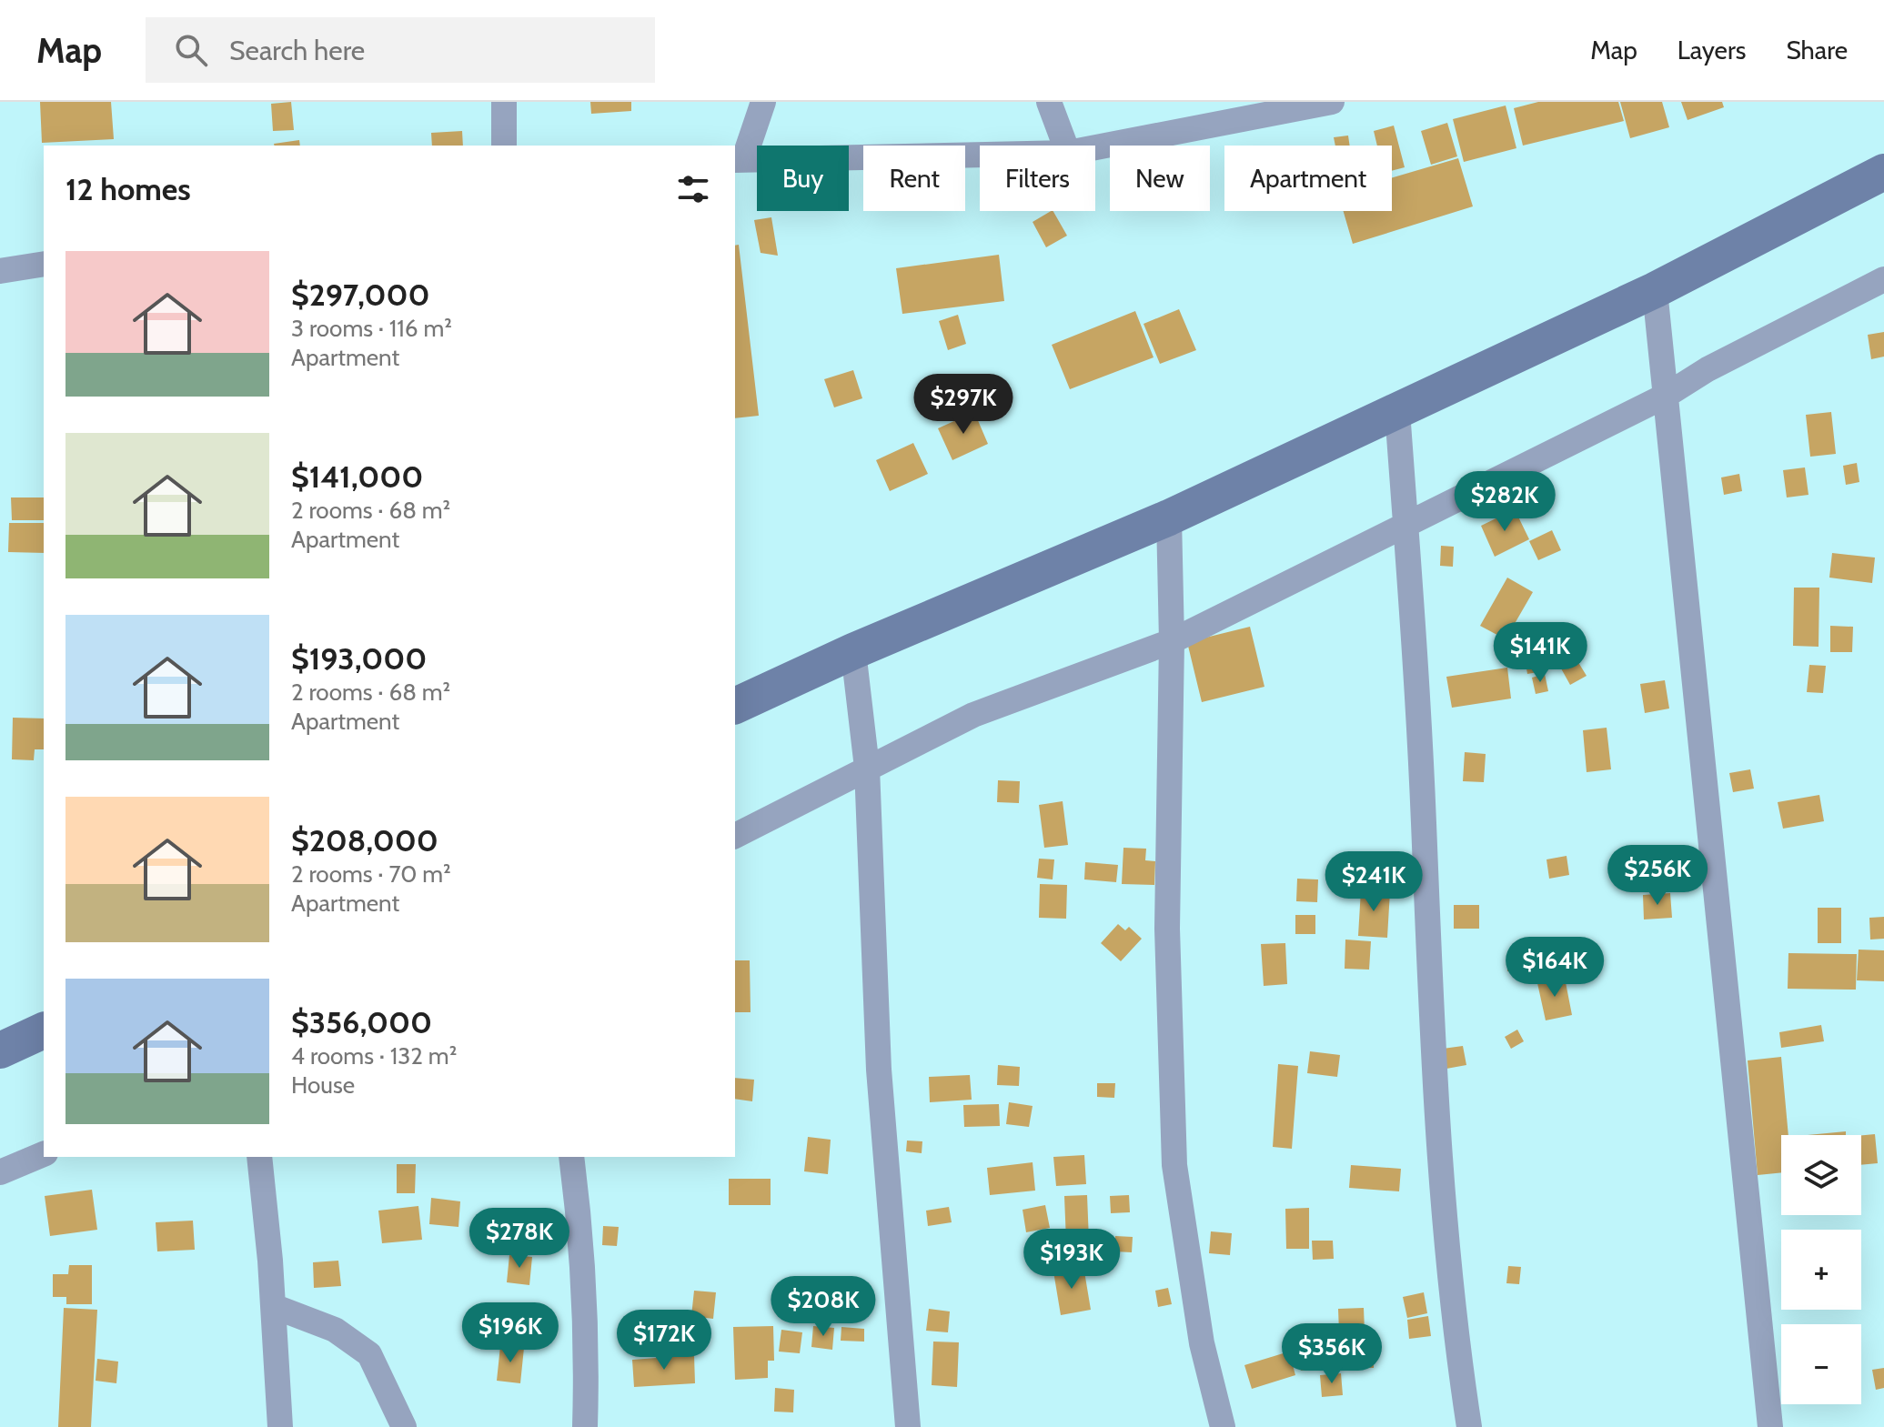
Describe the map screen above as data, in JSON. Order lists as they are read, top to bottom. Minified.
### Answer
{"page":{"header":"Map","search":"Search here","nav":["Map","Layers","Share"],"chip":["Buy","Rent","Filters","New","Apartment"],"heading":"12 homes","list":[{"name":"$297,000","note":"3 rooms · 116 m² · Apartment"},{"name":"$141,000","note":"2 rooms · 68 m² · Apartment"},{"name":"$193,000","note":"2 rooms · 68 m² · Apartment"},{"name":"$208,000","note":"2 rooms · 70 m² · Apartment"},{"name":"$356,000","note":"4 rooms · 132 m² · House"}],"price":["$297K","$282K","$141K","$256K","$241K","$164K","$278K","$193K","$208K","$196K","$172K","$356K"],"map_buttons":["+","−"]}}
